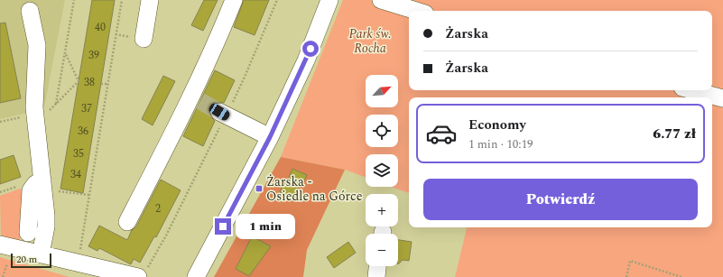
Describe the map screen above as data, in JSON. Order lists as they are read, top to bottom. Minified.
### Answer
{"parks":["Park św. Rocha"],"places":{"transit":["Żarska - Osiedle na Górce"]},"house_numbers":["40","39","38","37","36","35","34","2"],"scale_bar":"20 m","north":"top right","page":{"banner":["Żarska","Żarska"],"map_buttons":["+","−"],"list":[{"name":"Economy","note":"1 min · 10:19","value":"6.77 zł"}],"buttons":"Potwierdź","bubble":"1 min","scale":"20 m"}}
